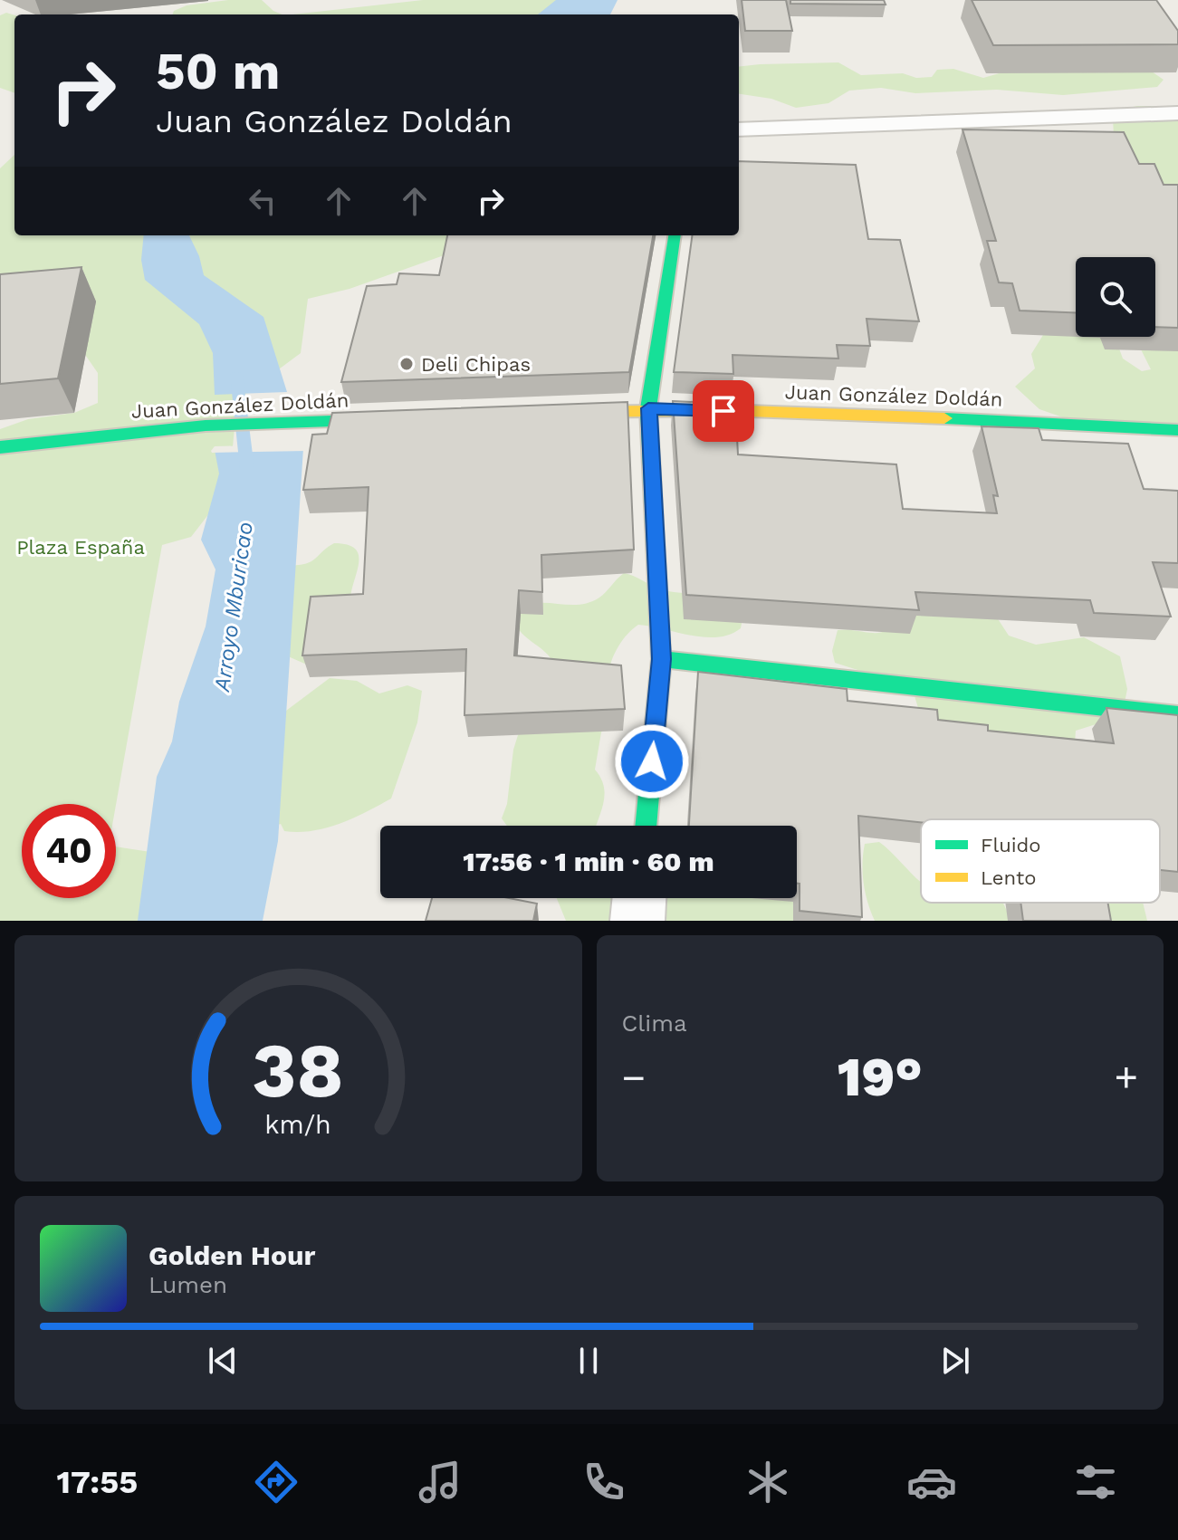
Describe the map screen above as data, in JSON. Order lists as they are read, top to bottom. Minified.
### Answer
{"streets":{"street":["Juan González Doldán"]},"water":["Arroyo Mburicao"],"parks":["Plaza España"],"places":["Deli Chipas"],"legend":["Fluido","Lento"],"page":{"turn":["50 m","Juan González Doldán"],"limit":"40","trip":"17:56 · 1 min · 60 m","tile":"Clima","heat":["−","19°","+"],"song":["Golden Hour","Lumen"],"tabs":"17:55","gauge":["38","km/h"]}}
